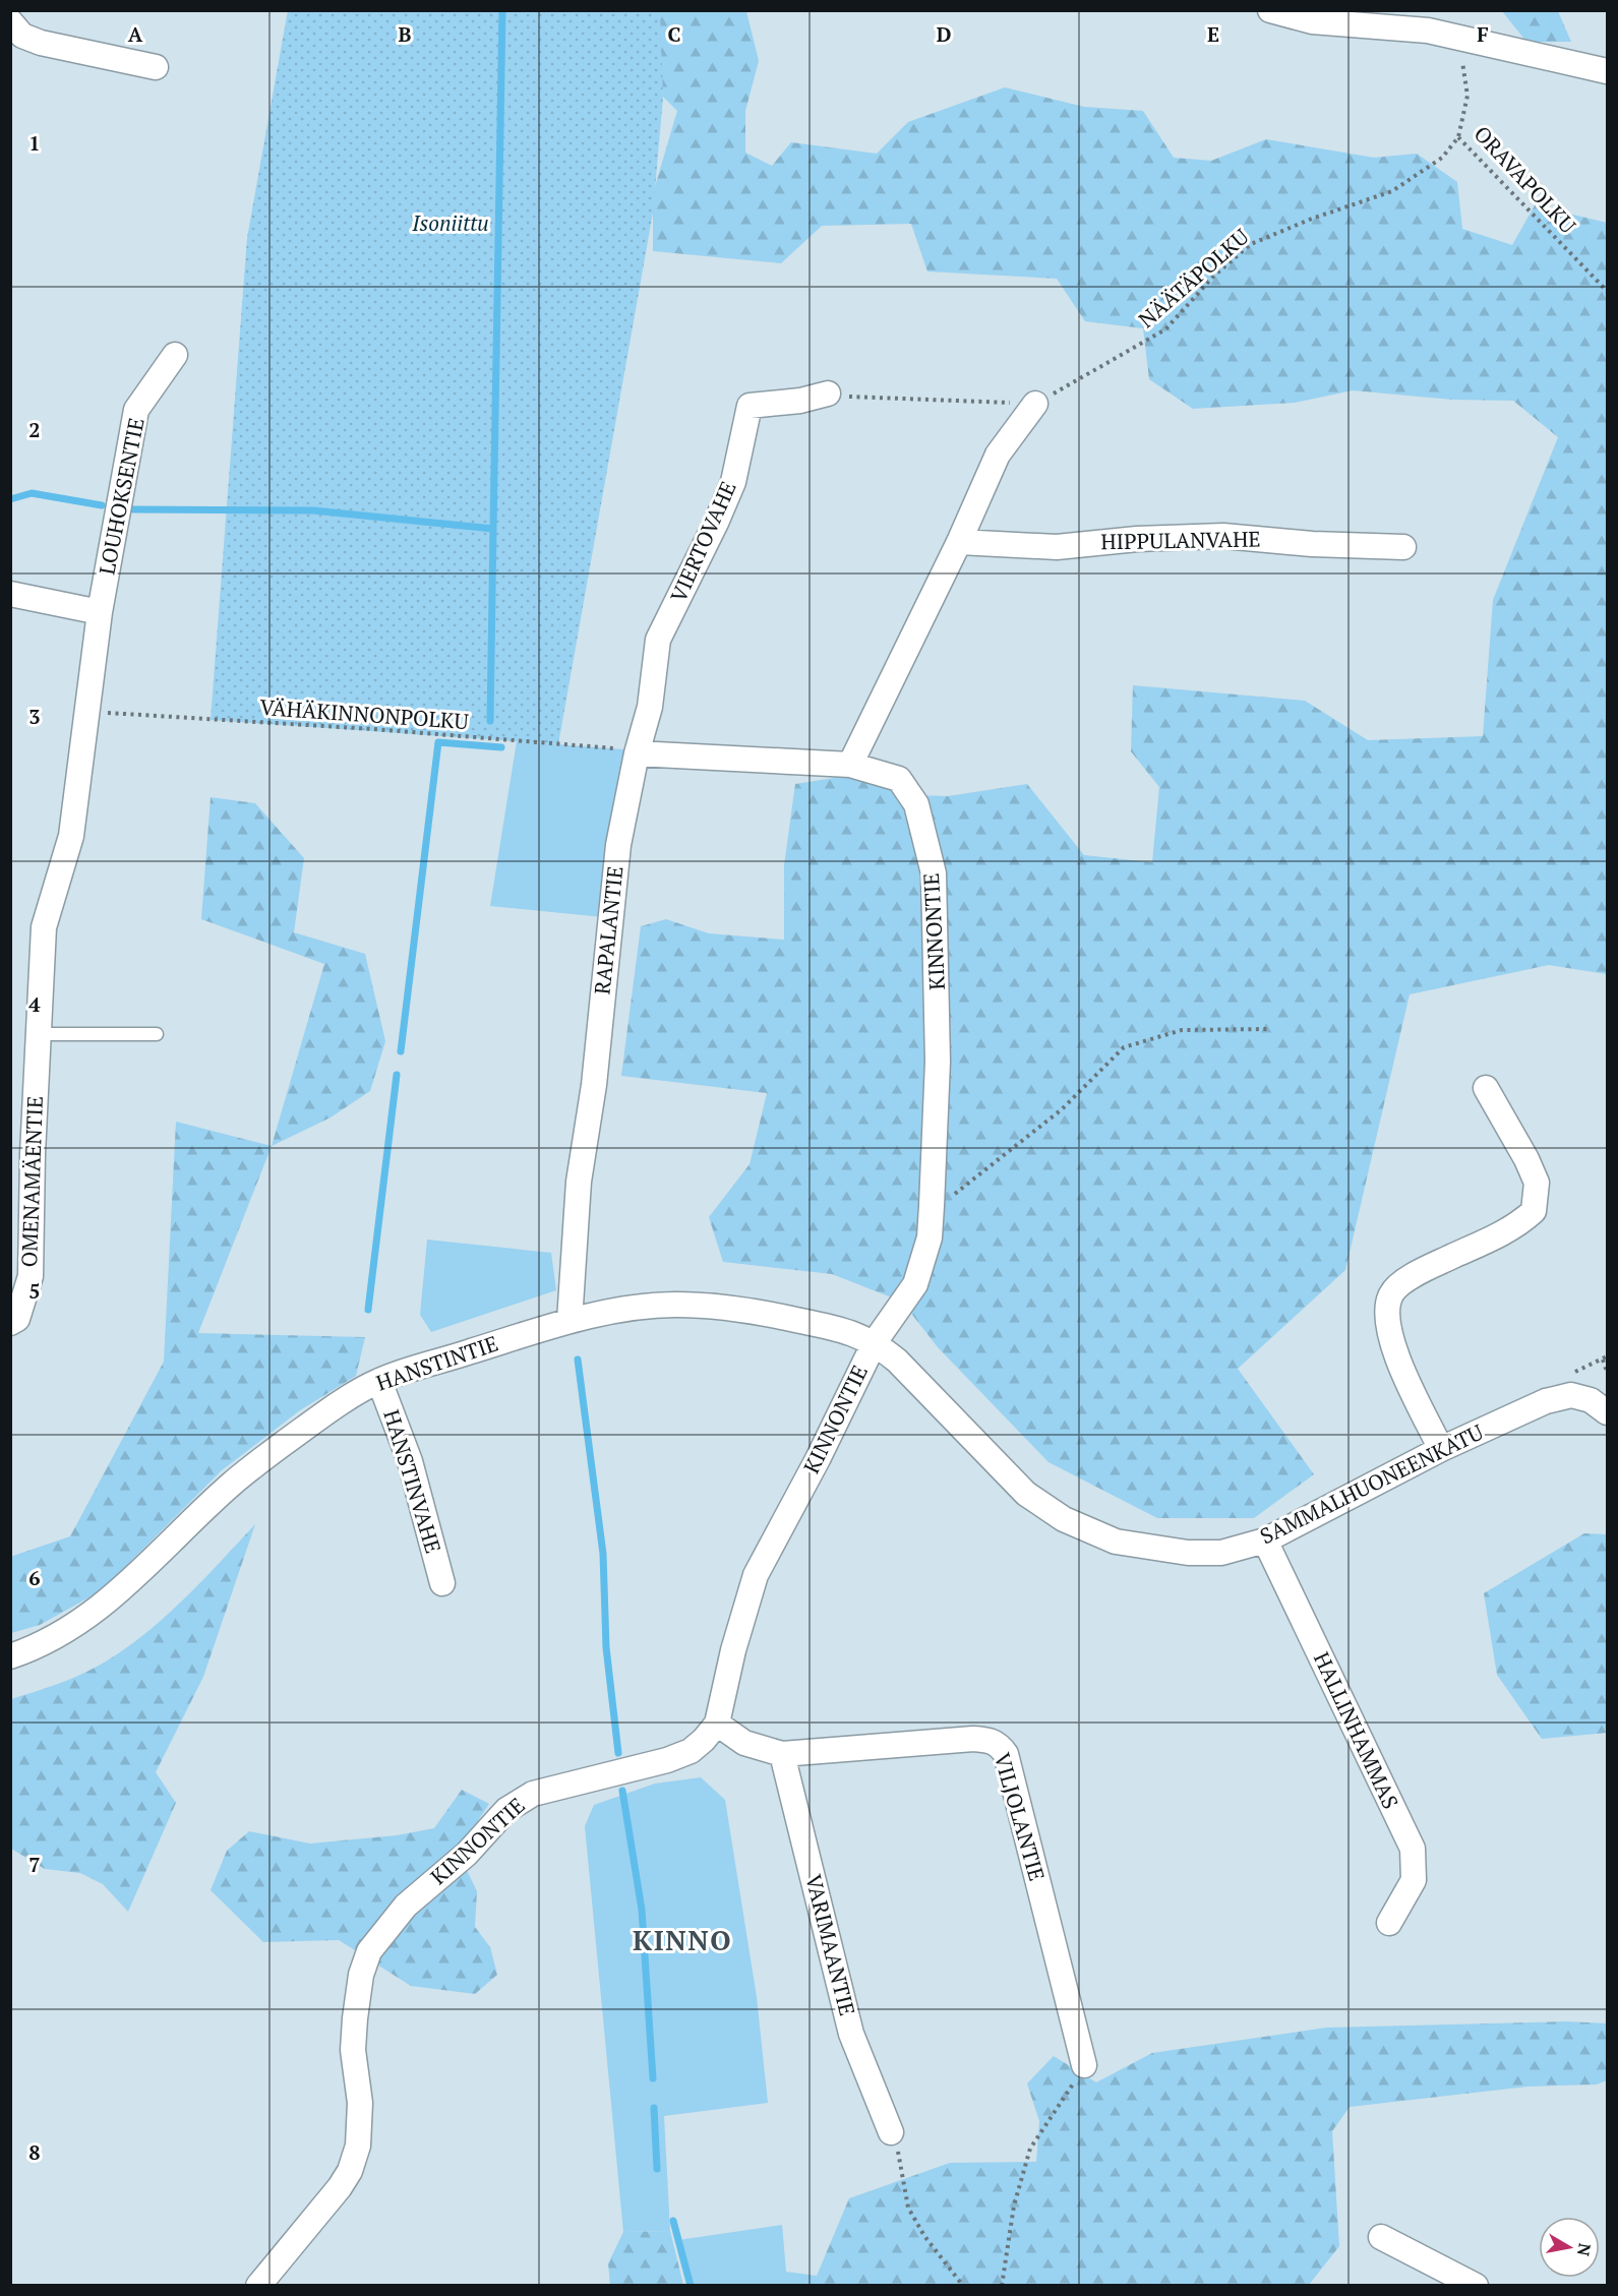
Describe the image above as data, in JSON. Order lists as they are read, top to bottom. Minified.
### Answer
{"streets":{"street":["LOUHOKSENTIE","HIPPULANVAHE","VIERTOVAHE","RAPALANTIE","KINNONTIE","OMENAMÄENTIE","HANSTINTIE","HANSTINVAHE","SAMMALHUONEENKATU","HALLINHAMMAS","VILJOLANTIE","VARIMAANTIE"],"path":["ORAVAPOLKU","NÄÄTÄPOLKU","VÄHÄKINNONPOLKU"]},"crossings":[["ORAVAPOLKU","NÄÄTÄPOLKU"],["LOUHOKSENTIE","VÄHÄKINNONPOLKU"],["LOUHOKSENTIE","OMENAMÄENTIE"],["VIERTOVAHE","VÄHÄKINNONPOLKU"],["VIERTOVAHE","RAPALANTIE"],["VÄHÄKINNONPOLKU","RAPALANTIE"],["VÄHÄKINNONPOLKU","OMENAMÄENTIE"],["RAPALANTIE","HANSTINTIE"],["KINNONTIE","HANSTINTIE"],["KINNONTIE","SAMMALHUONEENKATU"],["KINNONTIE","VILJOLANTIE"],["HANSTINTIE","HANSTINVAHE"],["HANSTINTIE","SAMMALHUONEENKATU"],["SAMMALHUONEENKATU","HALLINHAMMAS"],["VILJOLANTIE","VARIMAANTIE"]],"districts":["KINNO"],"parks":["Isoniittu"],"north":"right","grid":{"columns":["A","B","C","D","E","F"],"rows":["1","2","3","4","5","6","7","8"]}}
